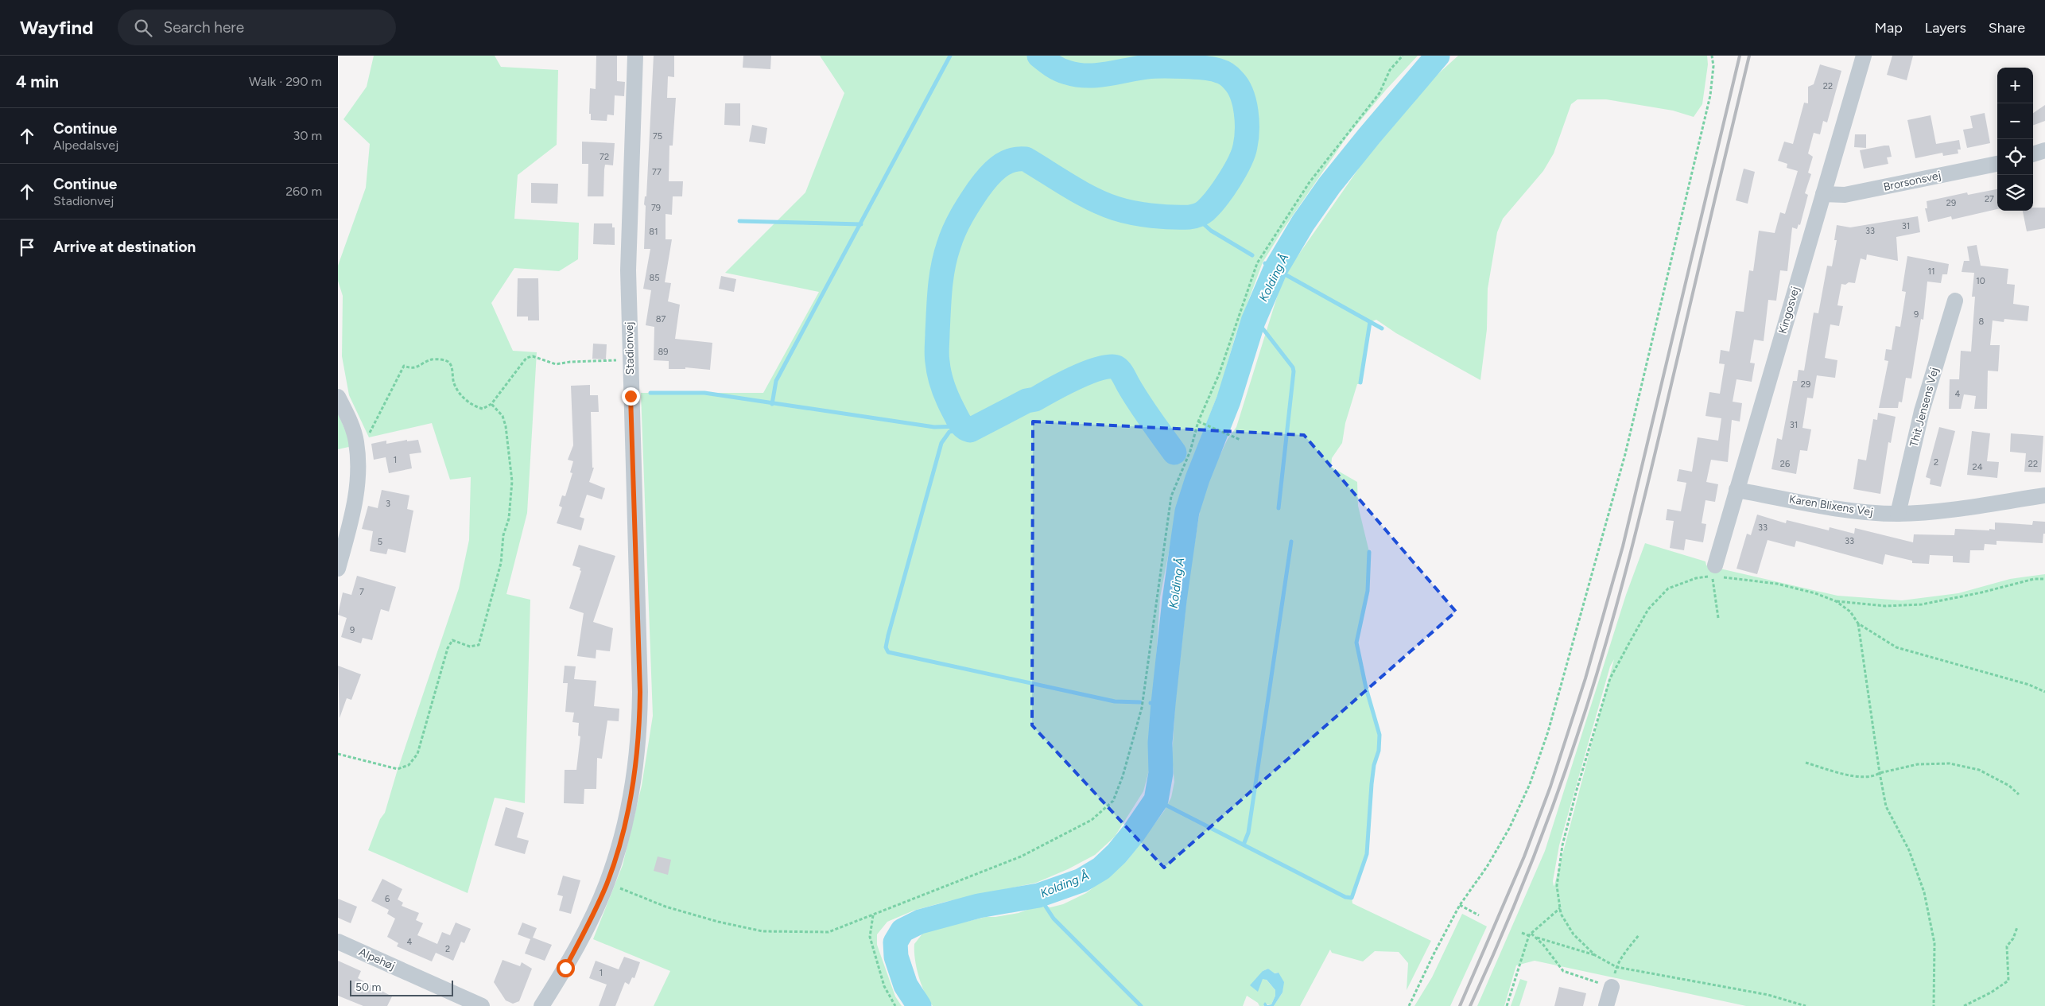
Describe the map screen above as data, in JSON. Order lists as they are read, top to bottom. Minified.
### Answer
{"streets":{"street":["Brorsonsvej","Kingosvej","Stadionvej","Thit Jensens Vej","Karen Blixens Vej","Alpehøj"]},"crossings":[["Brorsonsvej","Kingosvej"],["Kingosvej","Karen Blixens Vej"],["Thit Jensens Vej","Karen Blixens Vej"]],"water":["Kolding Å"],"house_numbers":["22","75","72","77","27","29","79","31","33","81","11","85","10","9","87","8","89","29","4","31","1","2","26","22","24","3","33","33","5","7","9","6","4","2","1"],"scale_bar":"50 m","page":{"header":"Wayfind","search":"Search here","nav":["Map","Layers","Share"],"heading":["4 min","Walk · 290 m"],"map_buttons":["+","−"],"list":[["Continue","Alpedalsvej","30 m"],["Continue","Stadionvej","260 m"],"Arrive at destination"],"scale":"50 m"}}
